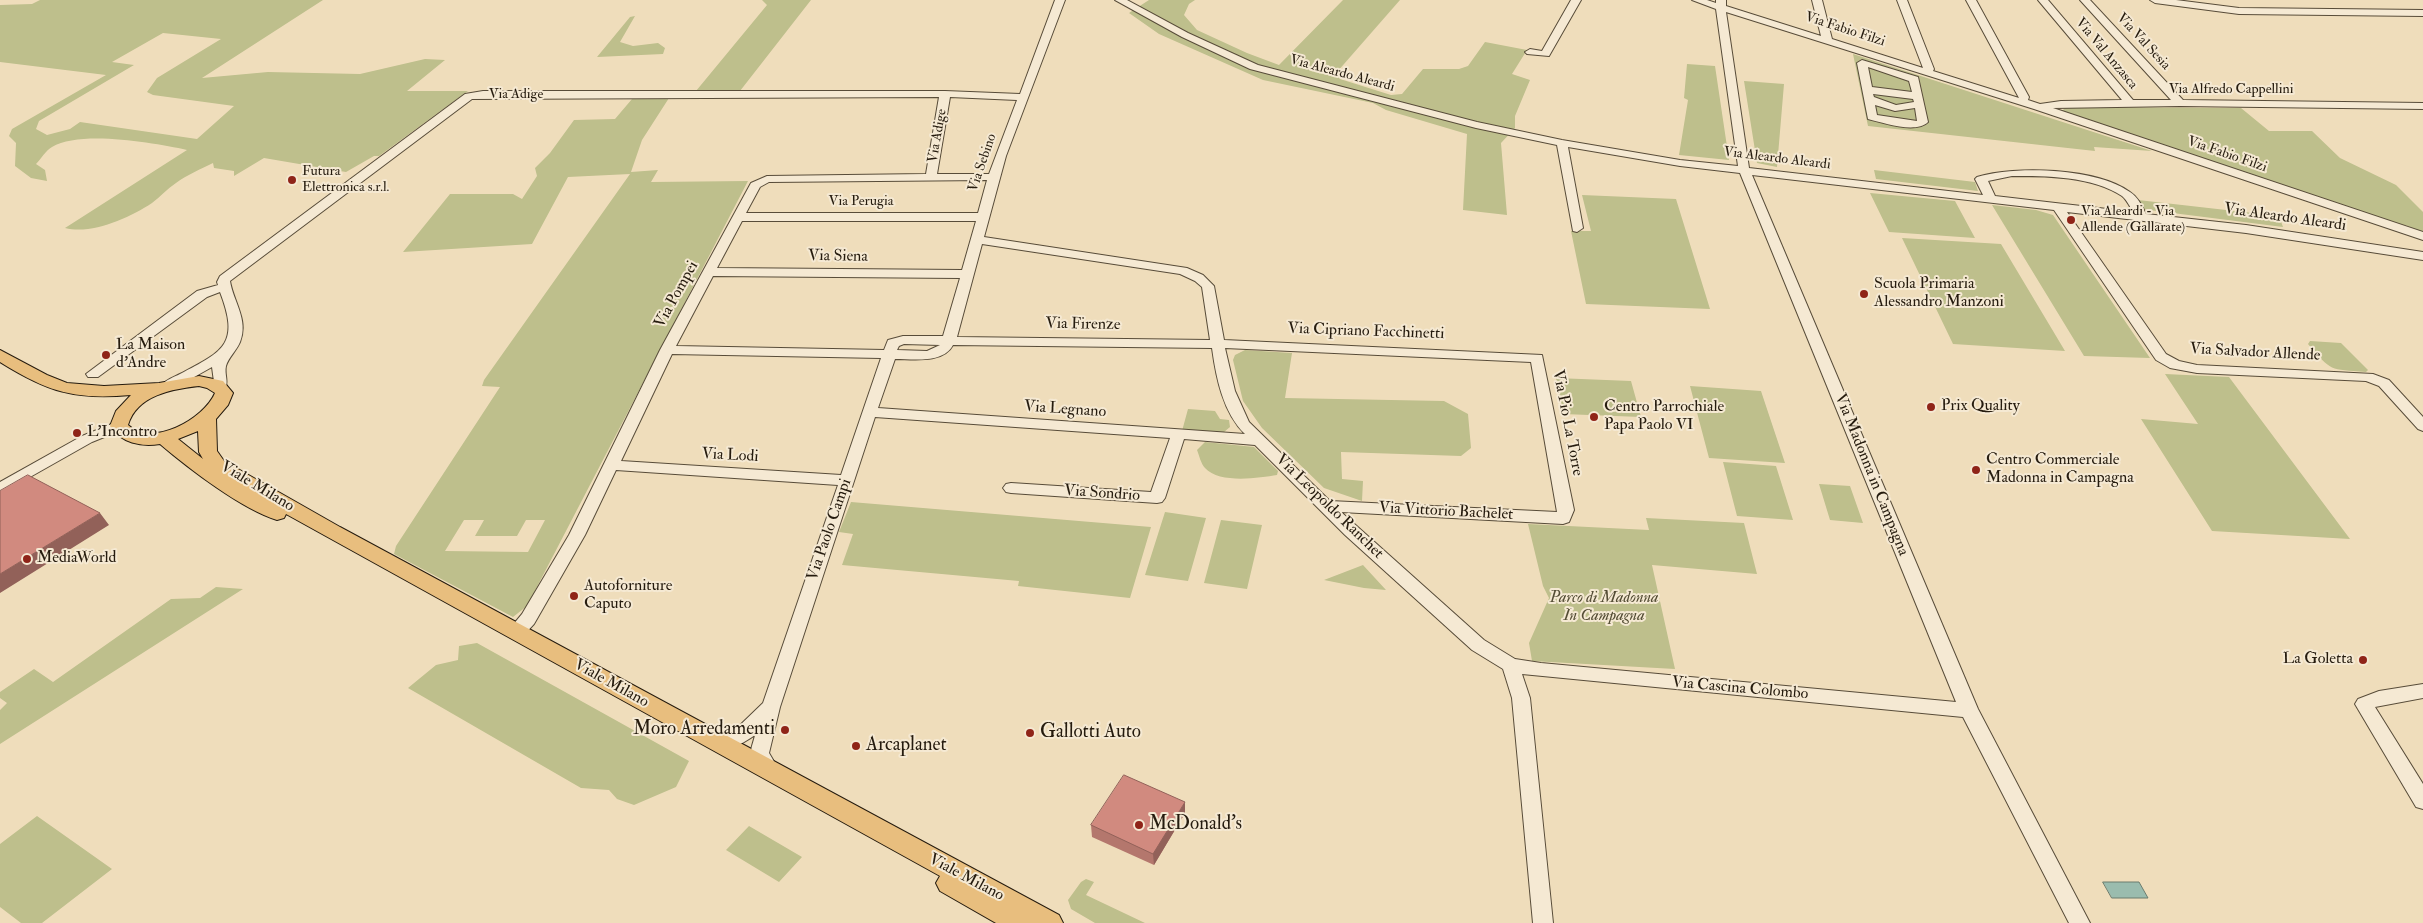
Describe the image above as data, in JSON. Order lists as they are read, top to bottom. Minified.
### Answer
{"streets":{"main road":["Viale Milano"],"street":["Via Fabio Filzi","Via Val Sesia","Via Val Anzasca","Via Aleardo Aleardi","Via Alfredo Cappellini","Via Adige","Via Sebino","Via Perugia","Via Siena","Via Pompei","Via Firenze","Via Cipriano Facchinetti","Via Salvador Allende","Via Legnano","Via Pio La Torre","Via Lodi","Via Madonna in Campagna","Via Sondrio","Via Leopoldo Ranchet","Via Vittorio Bachelet","Via Paolo Campi","Via Cascina Colombo"]},"crossings":[["Via Fabio Filzi","Via Alfredo Cappellini"],["Via Fabio Filzi","Via Madonna in Campagna"],["Via Val Sesia","Via Alfredo Cappellini"],["Via Val Anzasca","Via Alfredo Cappellini"],["Via Aleardo Aleardi","Via Salvador Allende"],["Via Aleardo Aleardi","Via Madonna in Campagna"],["Via Adige","Via Sebino"],["Via Adige","Via Pompei"],["Via Sebino","Via Perugia"],["Via Sebino","Via Siena"],["Via Sebino","Via Pompei"],["Via Sebino","Via Firenze"],["Via Sebino","Via Leopoldo Ranchet"],["Via Perugia","Via Pompei"],["Via Siena","Via Pompei"],["Via Pompei","Via Lodi"],["Via Pompei","Viale Milano"],["Via Firenze","Via Cipriano Facchinetti"],["Via Firenze","Via Leopoldo Ranchet"],["Via Cipriano Facchinetti","Via Pio La Torre"],["Via Cipriano Facchinetti","Via Leopoldo Ranchet"],["Via Legnano","Via Sondrio"],["Via Legnano","Via Leopoldo Ranchet"],["Via Legnano","Via Paolo Campi"],["Via Pio La Torre","Via Vittorio Bachelet"],["Via Lodi","Via Paolo Campi"],["Via Madonna in Campagna","Via Cascina Colombo"],["Viale Milano","Via Paolo Campi"],["Via Leopoldo Ranchet","Via Vittorio Bachelet"],["Via Leopoldo Ranchet","Via Cascina Colombo"]],"parks":["Parco di Madonna In Campagna"],"places":["Futura Elettronica s.r.l.","Via Aleardi - Via Allende (Gallarate)","Scuola Primaria Alessandro Manzoni","La Maison d'Andre","Prix Quality","Centro Parrochiale Papa Paolo VI","L'Incontro","Centro Commerciale Madonna in Campagna","MediaWorld","Autoforniture Caputo","La Goletta","Moro Arredamenti","Gallotti Auto","Arcaplanet","McDonald's"]}
